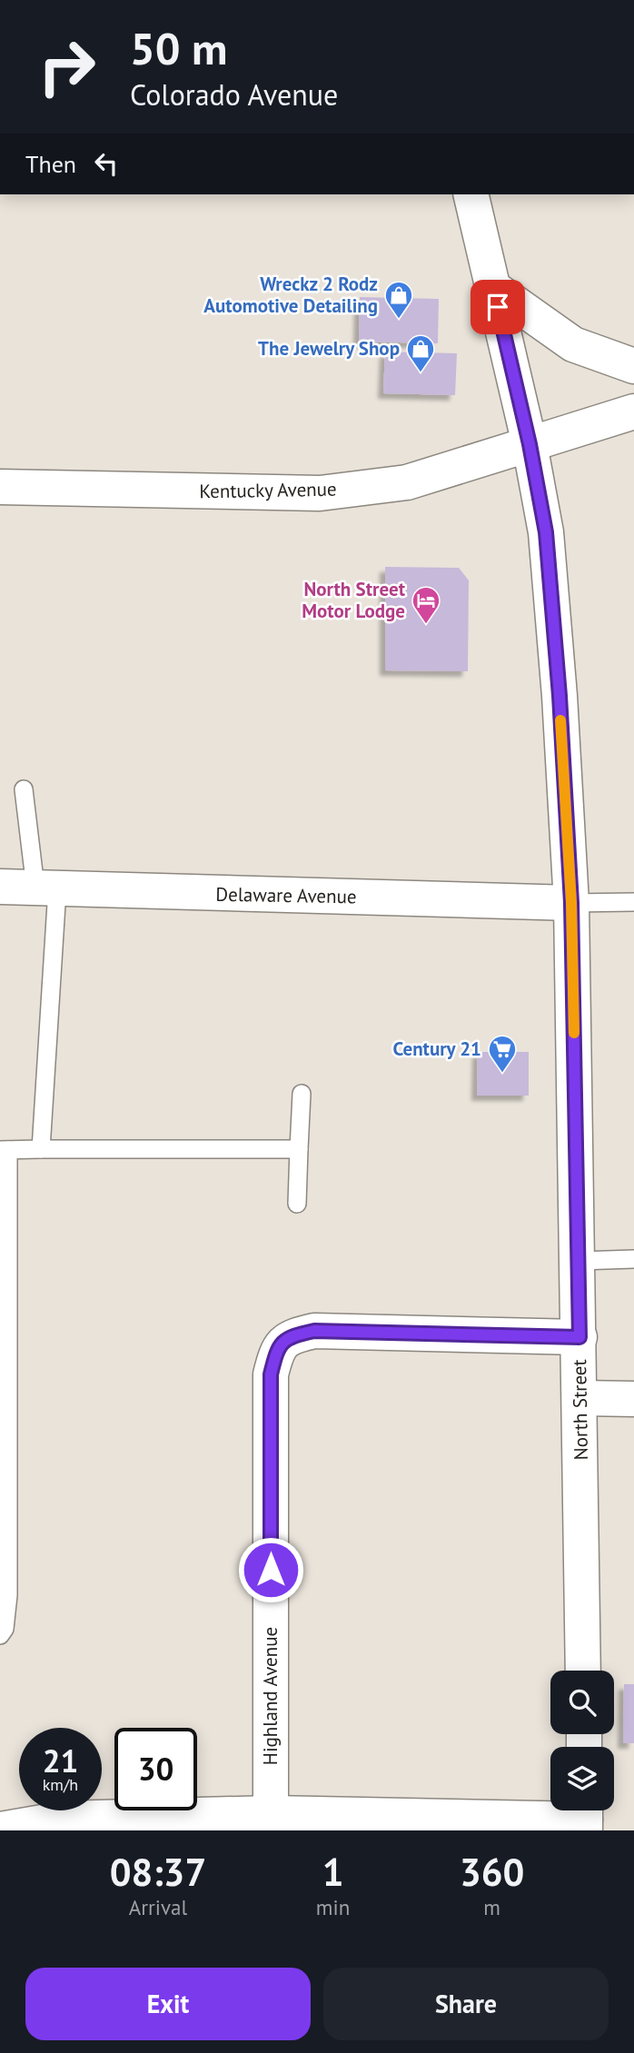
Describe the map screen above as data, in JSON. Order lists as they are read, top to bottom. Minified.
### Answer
{"streets":{"street":["Kentucky Avenue","Delaware Avenue","North Street","Highland Avenue"]},"crossings":[["Kentucky Avenue","North Street"],["Delaware Avenue","North Street"],["North Street","Highland Avenue"]],"places":{"shop":["Wreckz 2 Rodz Automotive Detailing","The Jewelry Shop"],"hotel":["North Street Motor Lodge"],"supermarket":["Century 21"]},"page":{"turn":["50 m","Colorado Avenue"],"then":"Then","speed":"21 km/h","limit":"30","eta":["08:37","Arrival","1","min","360","m"],"buttons":["Exit","Share"]}}
